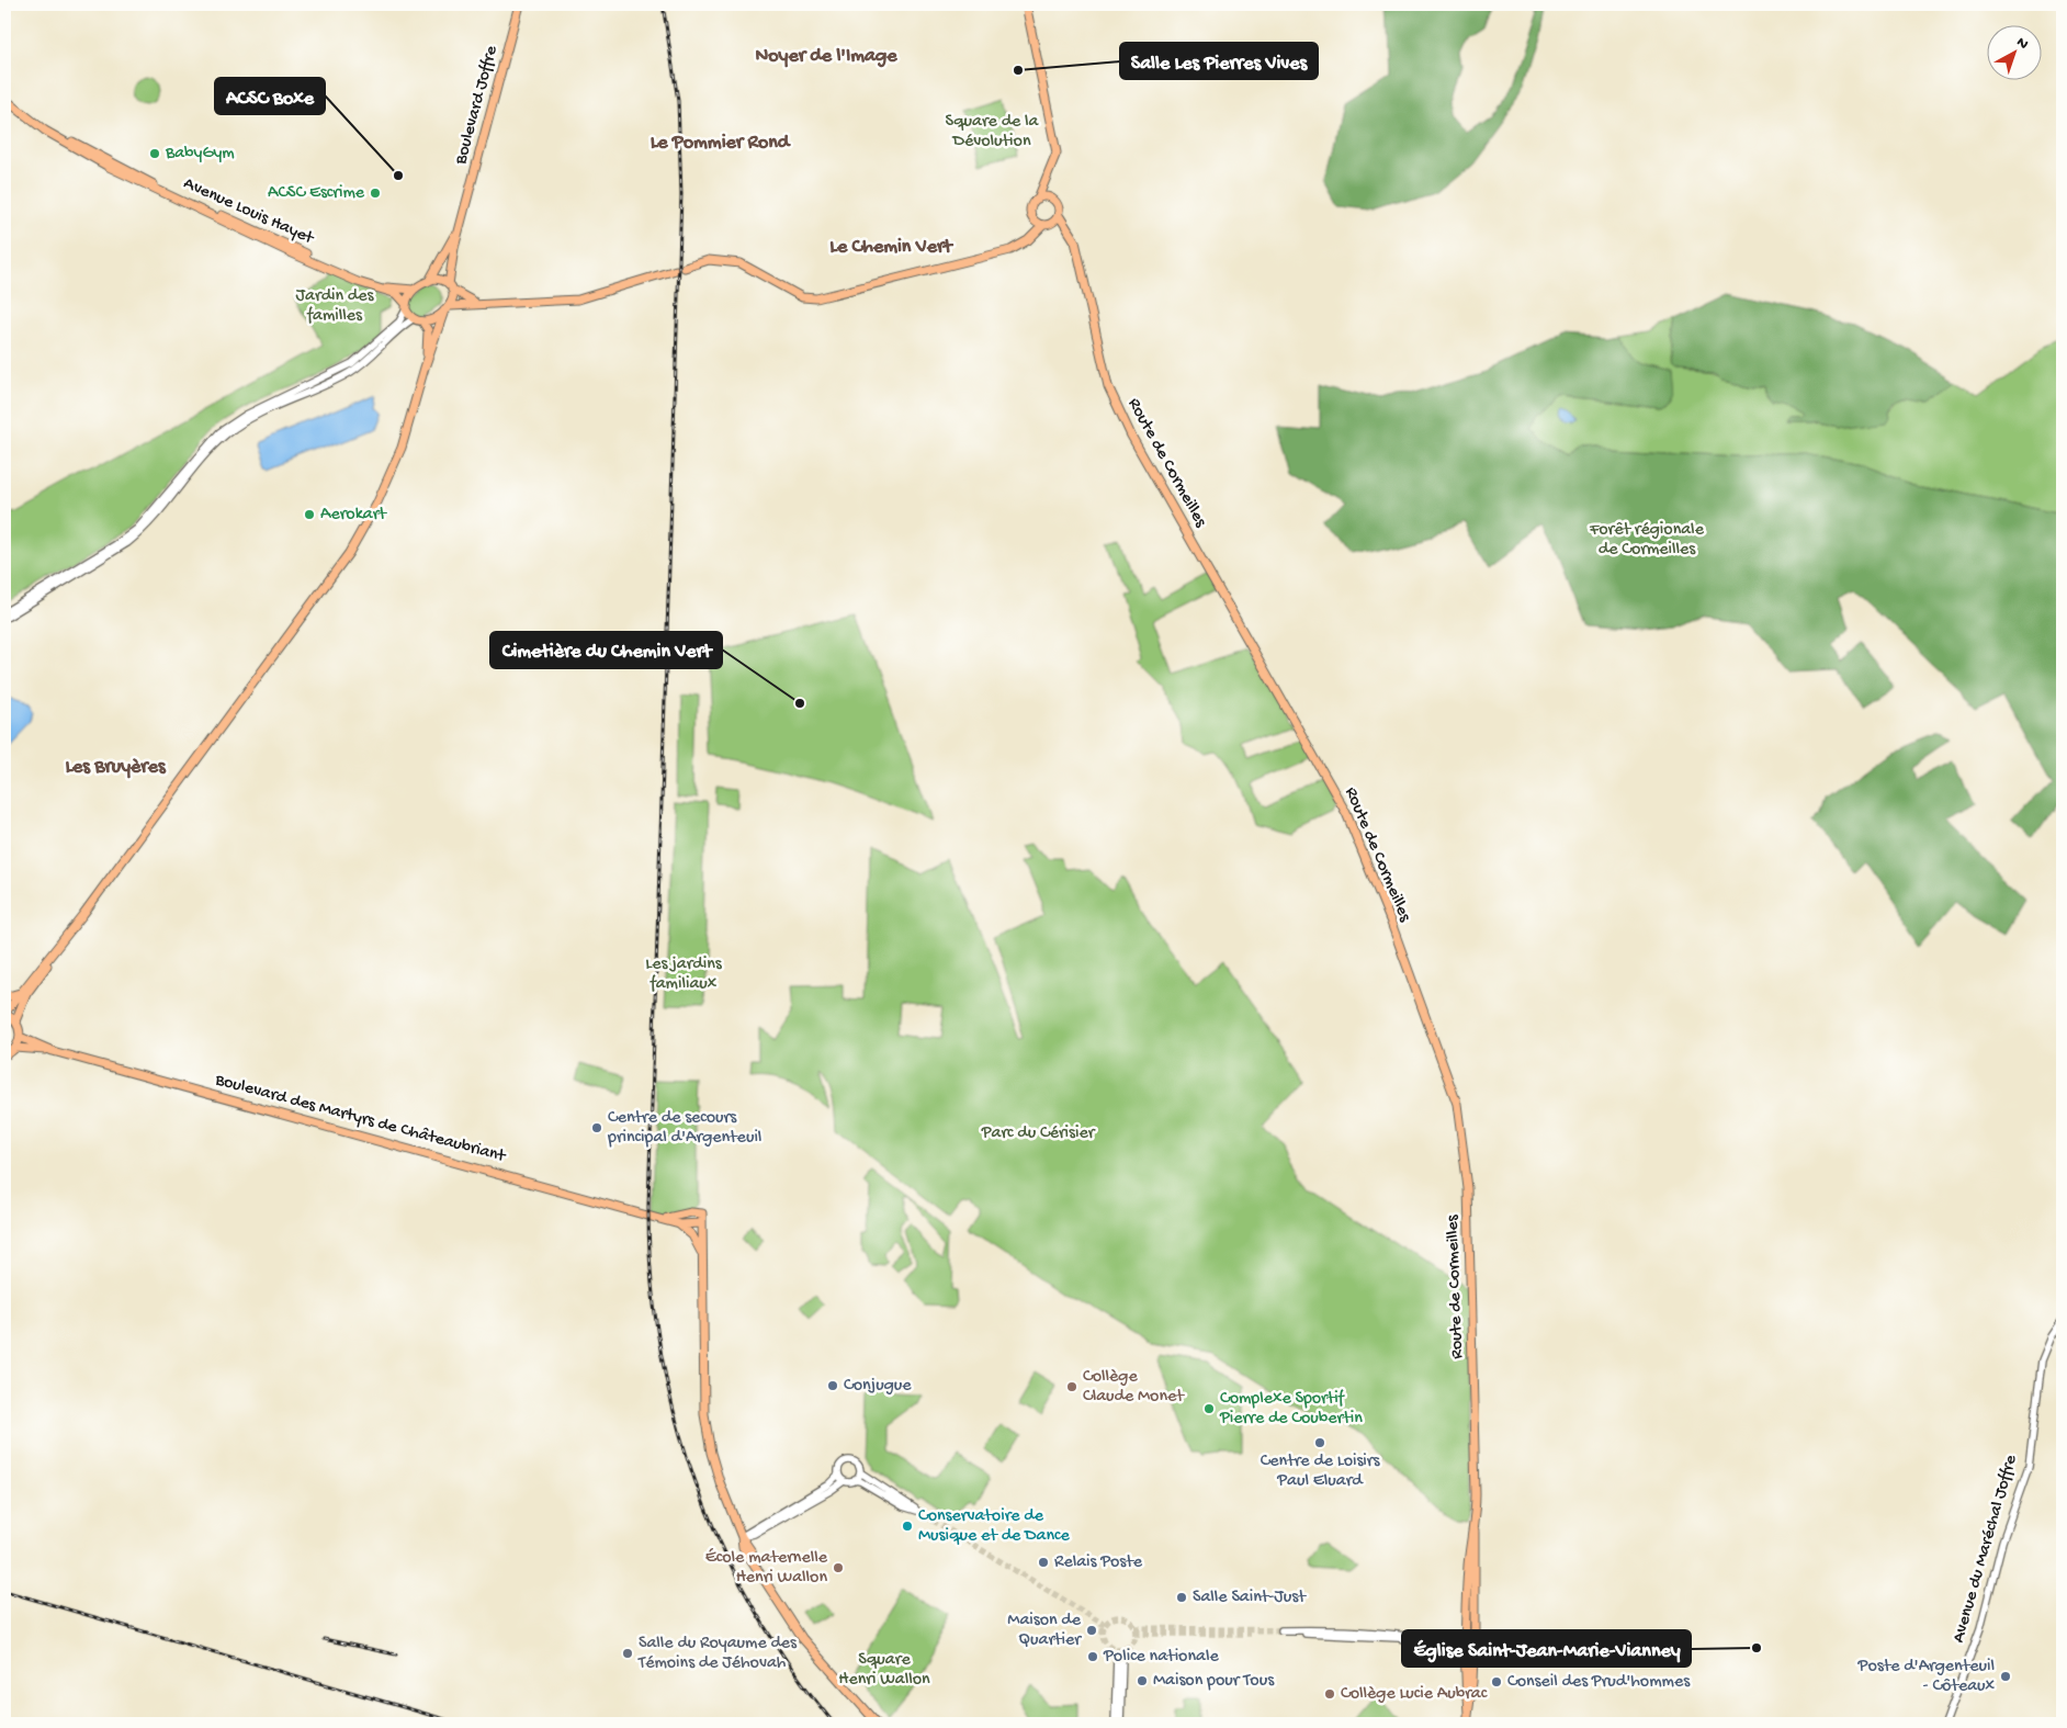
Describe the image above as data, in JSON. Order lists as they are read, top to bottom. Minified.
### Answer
{"streets":{"main road":["Boulevard Joffre","Avenue Louis Hayet","Route de Cormeilles","Boulevard des Martyrs de Châteaubriant"],"street":["Avenue du Maréchal Joffre"]},"crossings":[["Boulevard Joffre","Avenue Louis Hayet"]],"districts":["Noyer de l'Image","Le Pommier Rond","Le Chemin Vert","Les Bruyères"],"parks":["Square de la Dévolution","Jardin des familles","Forêt régionale de Cormeilles","Les jardins familiaux","Parc du Cérisier","Square Henri Wallon"],"places":["Salle Les Pierres Vives","BabyGym","ACSC Boxe","ACSC Escrime","Aerokart","Cimetière du Chemin Vert","Centre de secours principal d'Argenteuil","Conjugue","Collège Claude Monet","Complexe Sportif Pierre de Coubertin","Centre de Loisirs Paul Eluard","Conservatoire de Musique et de Dance","Relais Poste","École maternelle Henri Wallon","Salle Saint-Just","Maison de Quartier","Église Saint-Jean-Marie-Vianney","Salle du Royaume des Témoins de Jéhovah","Police nationale","Poste d'Argenteuil - Côteaux","Maison pour Tous","Conseil des Prud'hommes","Collège Lucie Aubrac"],"north":"top right"}
